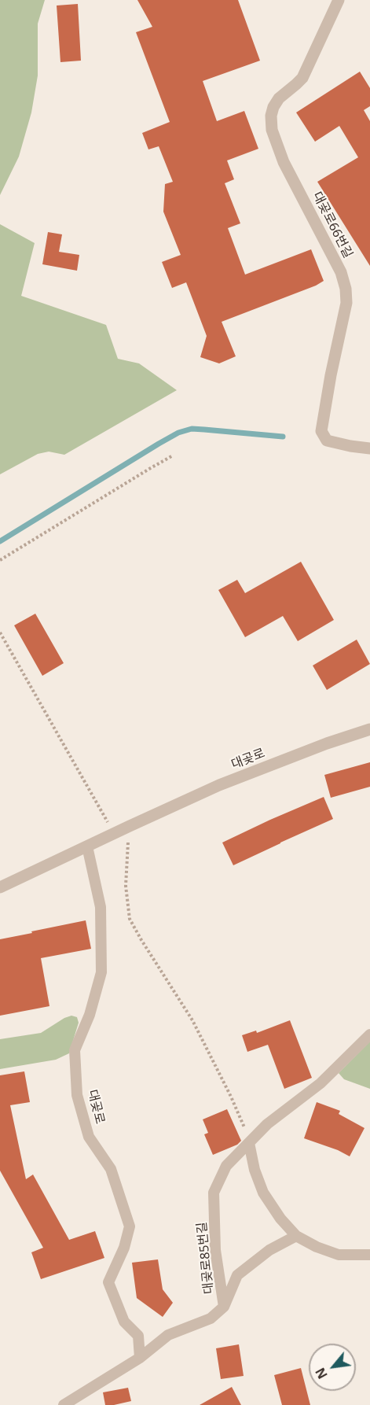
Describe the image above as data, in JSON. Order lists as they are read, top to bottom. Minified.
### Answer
{"streets":{"street":["대곶로66번길","대곶로"],"lane":["대곶로85번길"]},"crossings":[["대곶로","대곶로85번길"]],"north":"bottom left"}
